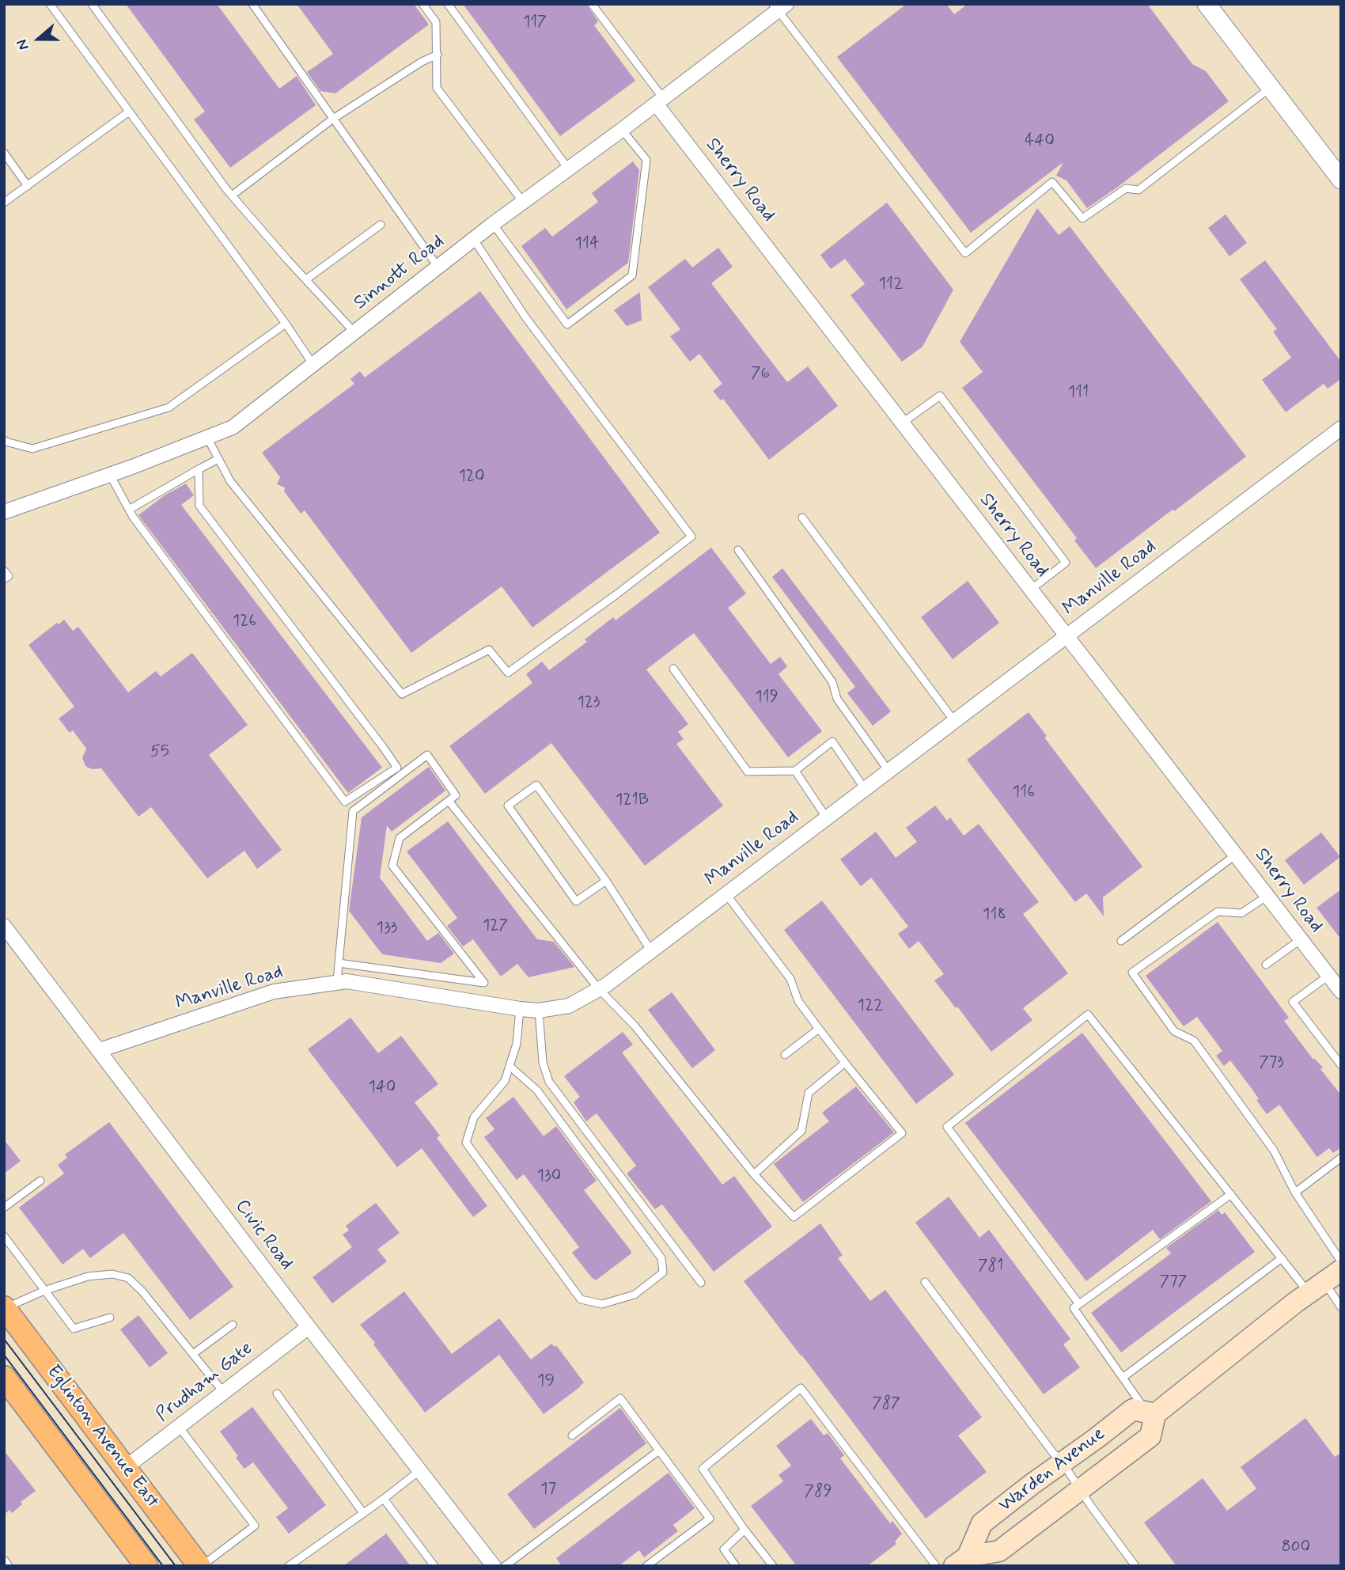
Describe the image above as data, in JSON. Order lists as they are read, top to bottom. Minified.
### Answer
{"streets":{"main road":["Eglinton Avenue East","Warden Avenue"],"street":["Sherry Road","Sinnott Road","Manville Road","Civic Road","Prudham Gate"]},"crossings":[["Sherry Road","Sinnott Road"],["Sherry Road","Manville Road"],["Manville Road","Civic Road"],["Civic Road","Prudham Gate"],["Prudham Gate","Eglinton Avenue East"]],"house_numbers":["117","440","114","112","76","111","120","126","119","123","55","116","121B","118","127","133","122","773","140","130","781","777","19","787","17","789","800"],"north":"left"}
